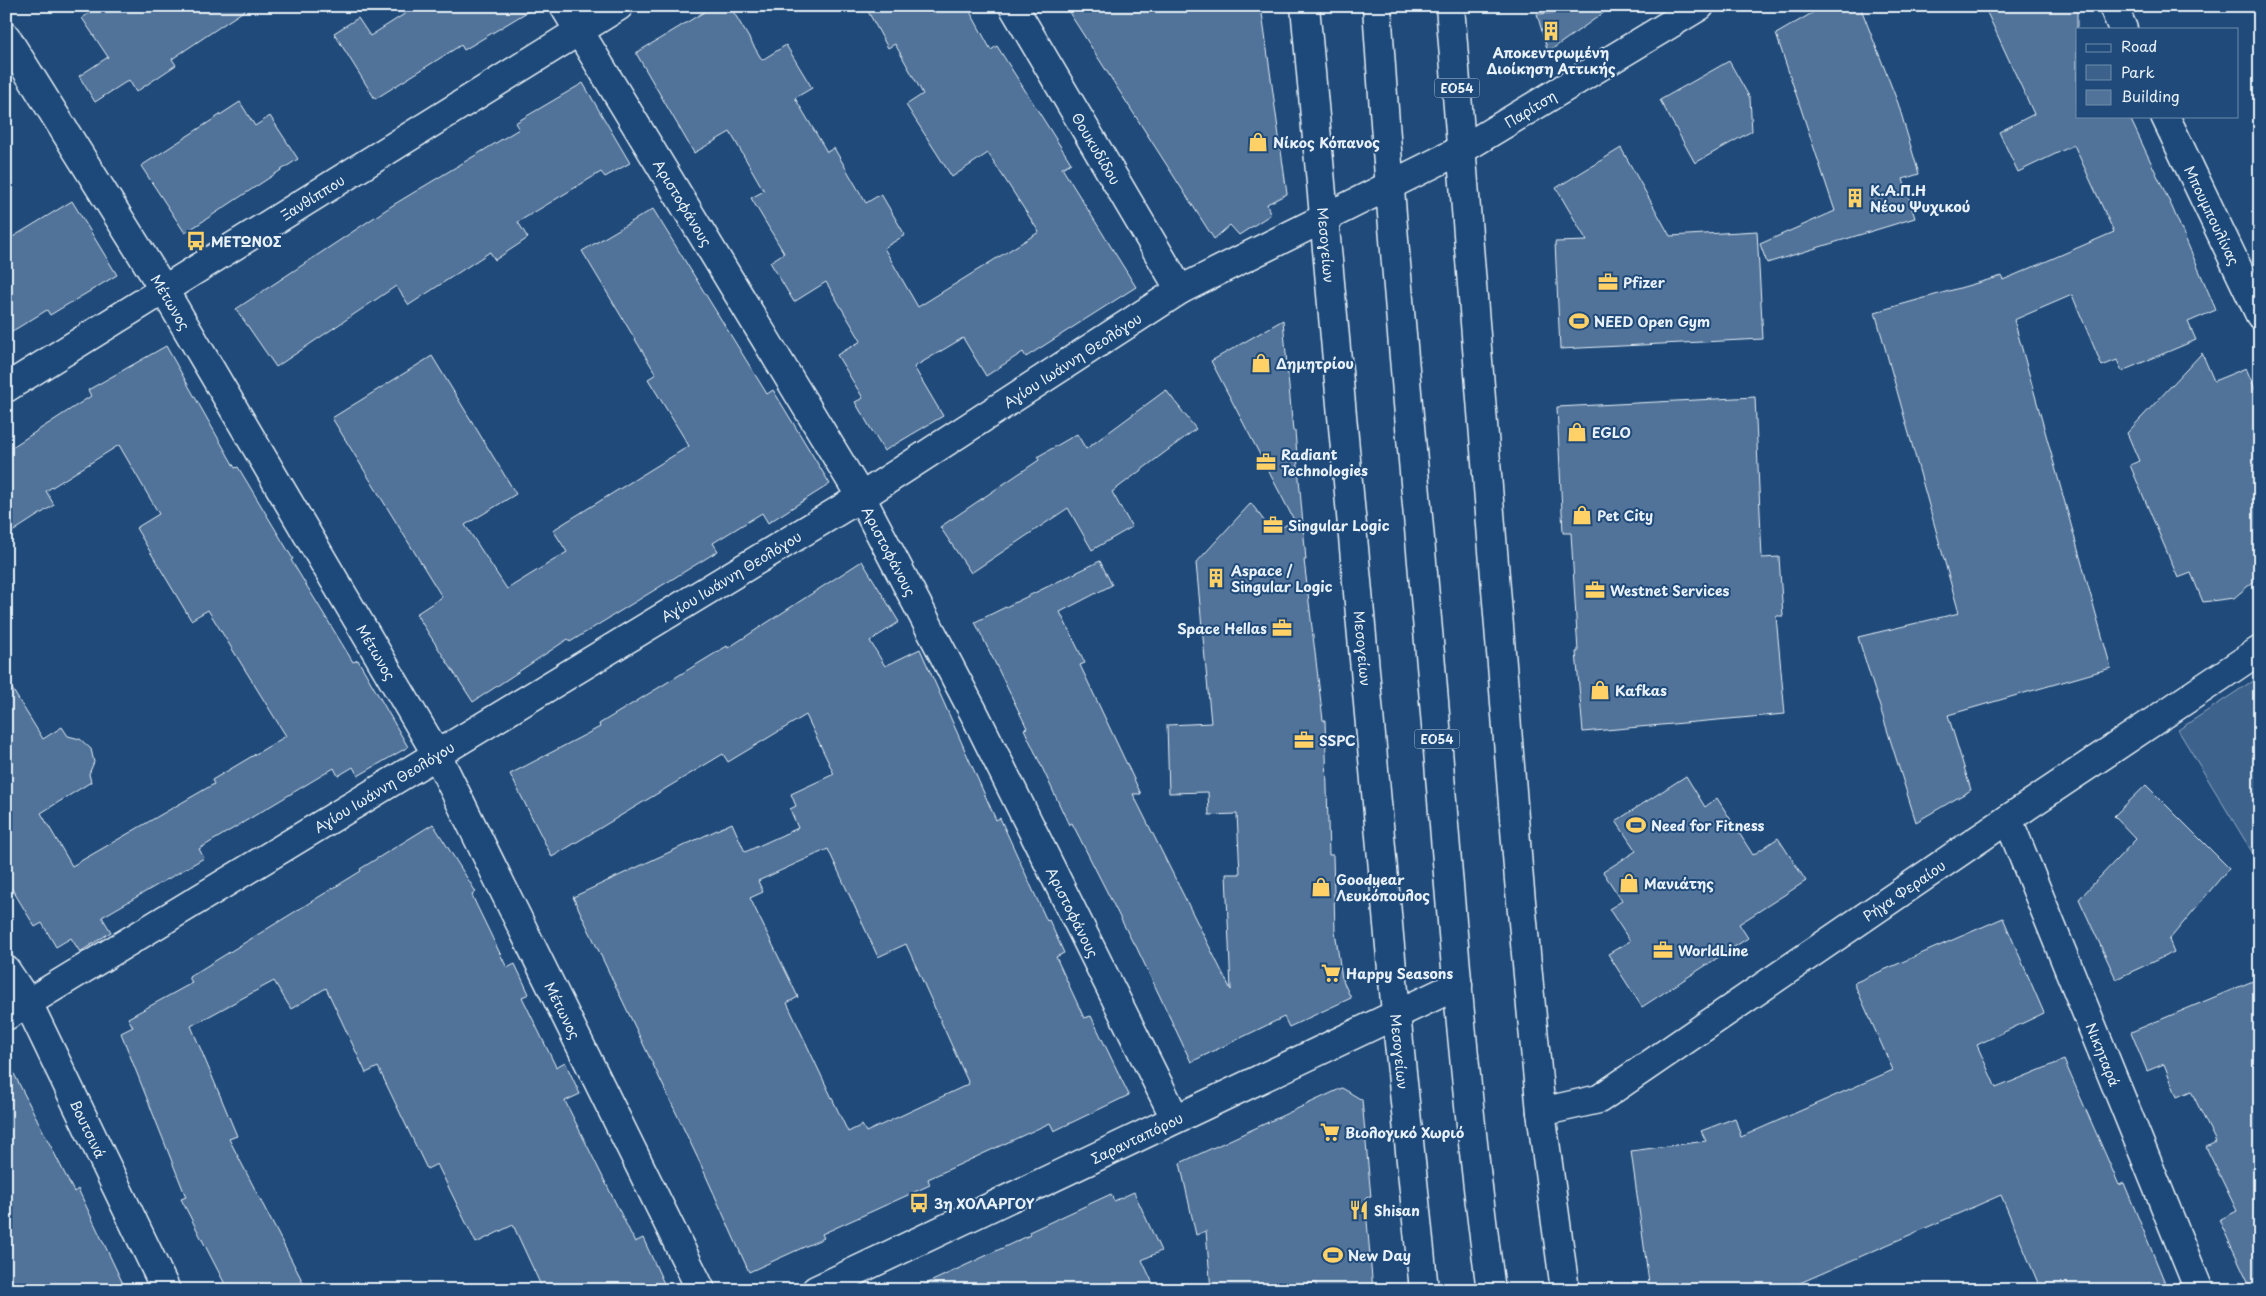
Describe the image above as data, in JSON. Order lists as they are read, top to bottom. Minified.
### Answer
{"streets":{"street":["ΕΟ54","Παρίτση","Θουκυδίδου","Ξανθίππου","Αριστοφάνους","Μπουμπουλίνας","Μεσογείων","Μέτωνος","Αγίου Ιωάννη Θεολόγου","Ρήγα Φεραίου","Νικηταρά","Βουτσινά","Σαρανταπόρου"]},"crossings":[["ΕΟ54","Παρίτση"],["ΕΟ54","Αγίου Ιωάννη Θεολόγου"],["ΕΟ54","Ρήγα Φεραίου"],["ΕΟ54","Σαρανταπόρου"],["Παρίτση","Αγίου Ιωάννη Θεολόγου"],["Θουκυδίδου","Αγίου Ιωάννη Θεολόγου"],["Ξανθίππου","Αριστοφάνους"],["Ξανθίππου","Μέτωνος"],["Αριστοφάνους","Αγίου Ιωάννη Θεολόγου"],["Αριστοφάνους","Σαρανταπόρου"],["Μεσογείων","Αγίου Ιωάννη Θεολόγου"],["Μεσογείων","Σαρανταπόρου"],["Μέτωνος","Αγίου Ιωάννη Θεολόγου"],["Αγίου Ιωάννη Θεολόγου","Βουτσινά"],["Ρήγα Φεραίου","Νικηταρά"]],"places":{"building":["Αποκεντρωμένη Διοίκηση Αττικής","Κ.Α.Π.Η Νέου Ψυχικού","Aspace / Singular Logic"],"shop":["Νίκος Κόπανος","Δημητρίου","EGLO","Pet City","Kafkas","Μανιάτης","Goodyear Λευκόπουλος"],"bus stop":["ΜΕΤΩΝΟΣ","3η ΧΟΛΑΡΓΟΥ"],"office":["Pfizer","Radiant Technologies","Singular Logic","Westnet Services","Space Hellas","SSPC","WorldLine"],"sports":["NEED Open Gym","Need for Fitness","New Day"],"supermarket":["Happy Seasons","Βιολογικό Χωριό"],"restaurant":["Shisan"]},"legend":["Road","Park","Building"]}
